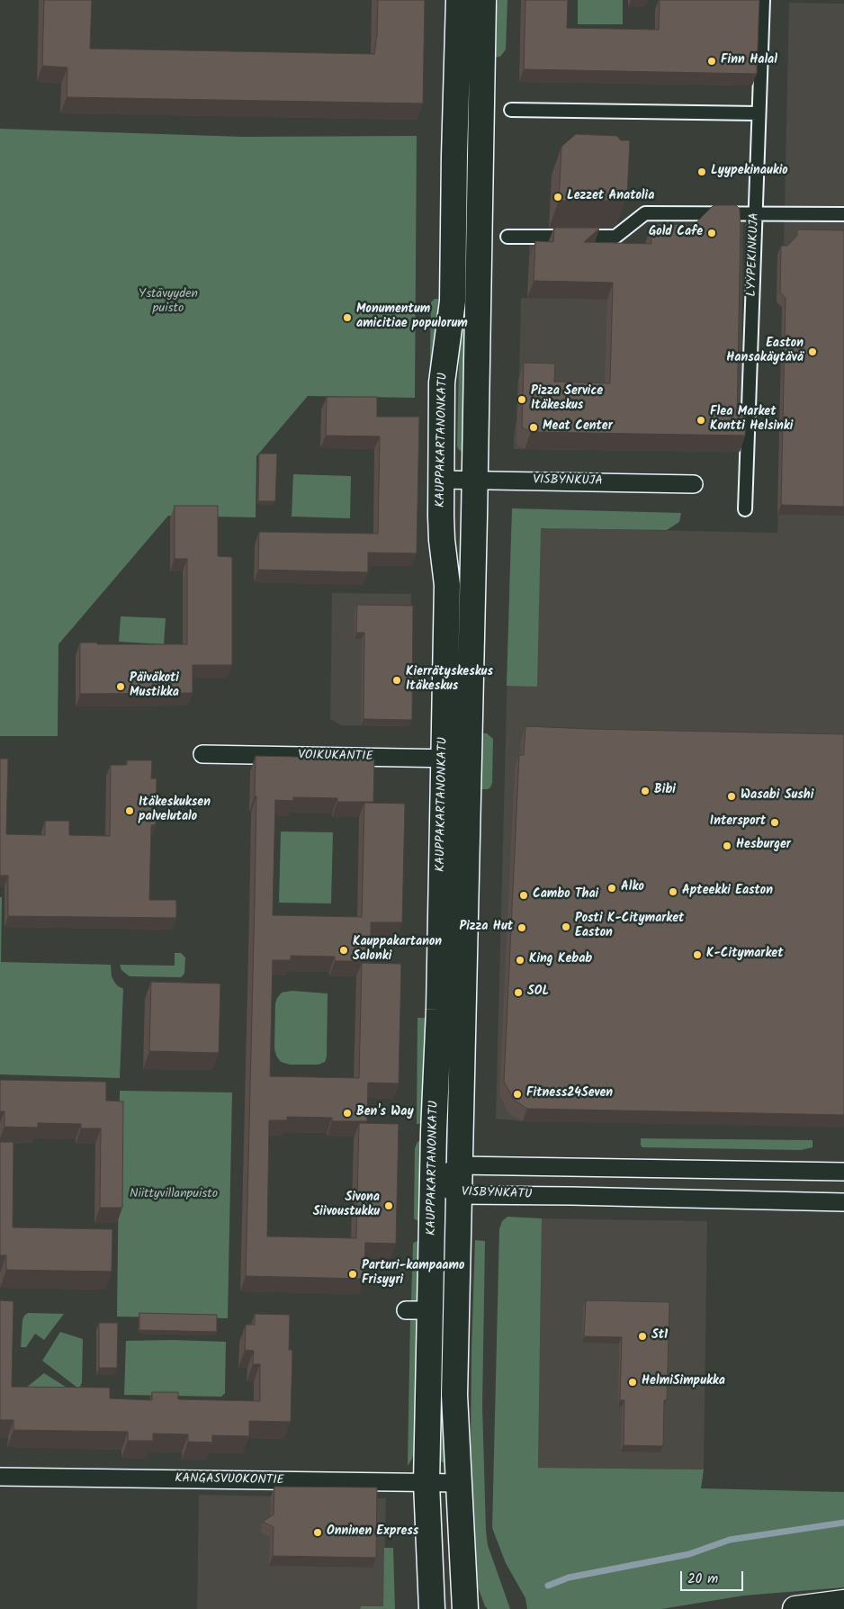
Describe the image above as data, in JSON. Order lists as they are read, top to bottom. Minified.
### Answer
{"streets":{"main road":["KAUPPAKARTANONKATU"],"street":["LYYPEKINKUJA","VISBYNKUJA","VOIKUKANTIE","VISBYNKATU","KANGASVUOKONTIE"]},"crossings":[["KAUPPAKARTANONKATU","VISBYNKUJA"],["KAUPPAKARTANONKATU","VOIKUKANTIE"],["KAUPPAKARTANONKATU","VISBYNKATU"],["KAUPPAKARTANONKATU","KANGASVUOKONTIE"]],"parks":["Ystävyyden puisto","Niittyvillanpuisto"],"places":["Finn Halal","Lyypekinaukio","Lezzet Anatolia","Gold Cafe","Monumentum amicitiae populorum","Easton Hansakäytävä","Pizza Service Itäkeskus","Flea Market Kontti Helsinki","Meat Center","Kierrätyskeskus Itäkeskus","Päiväkoti Mustikka","Bibi","Wasabi Sushi","Itäkeskuksen palvelutalo","Intersport","Hesburger","Alko","Apteekki Easton","Cambo Thai","Posti K-Citymarket Easton","Pizza Hut","Kauppakartanon Salonki","K-Citymarket","King Kebab","SOL","Fitness24Seven","Ben's Way","Sivona Siivoustukku","Parturi-kampaamo Frisyyri","St1","HelmiSimpukka","Onninen Express"],"scale_bar":"20 m"}
